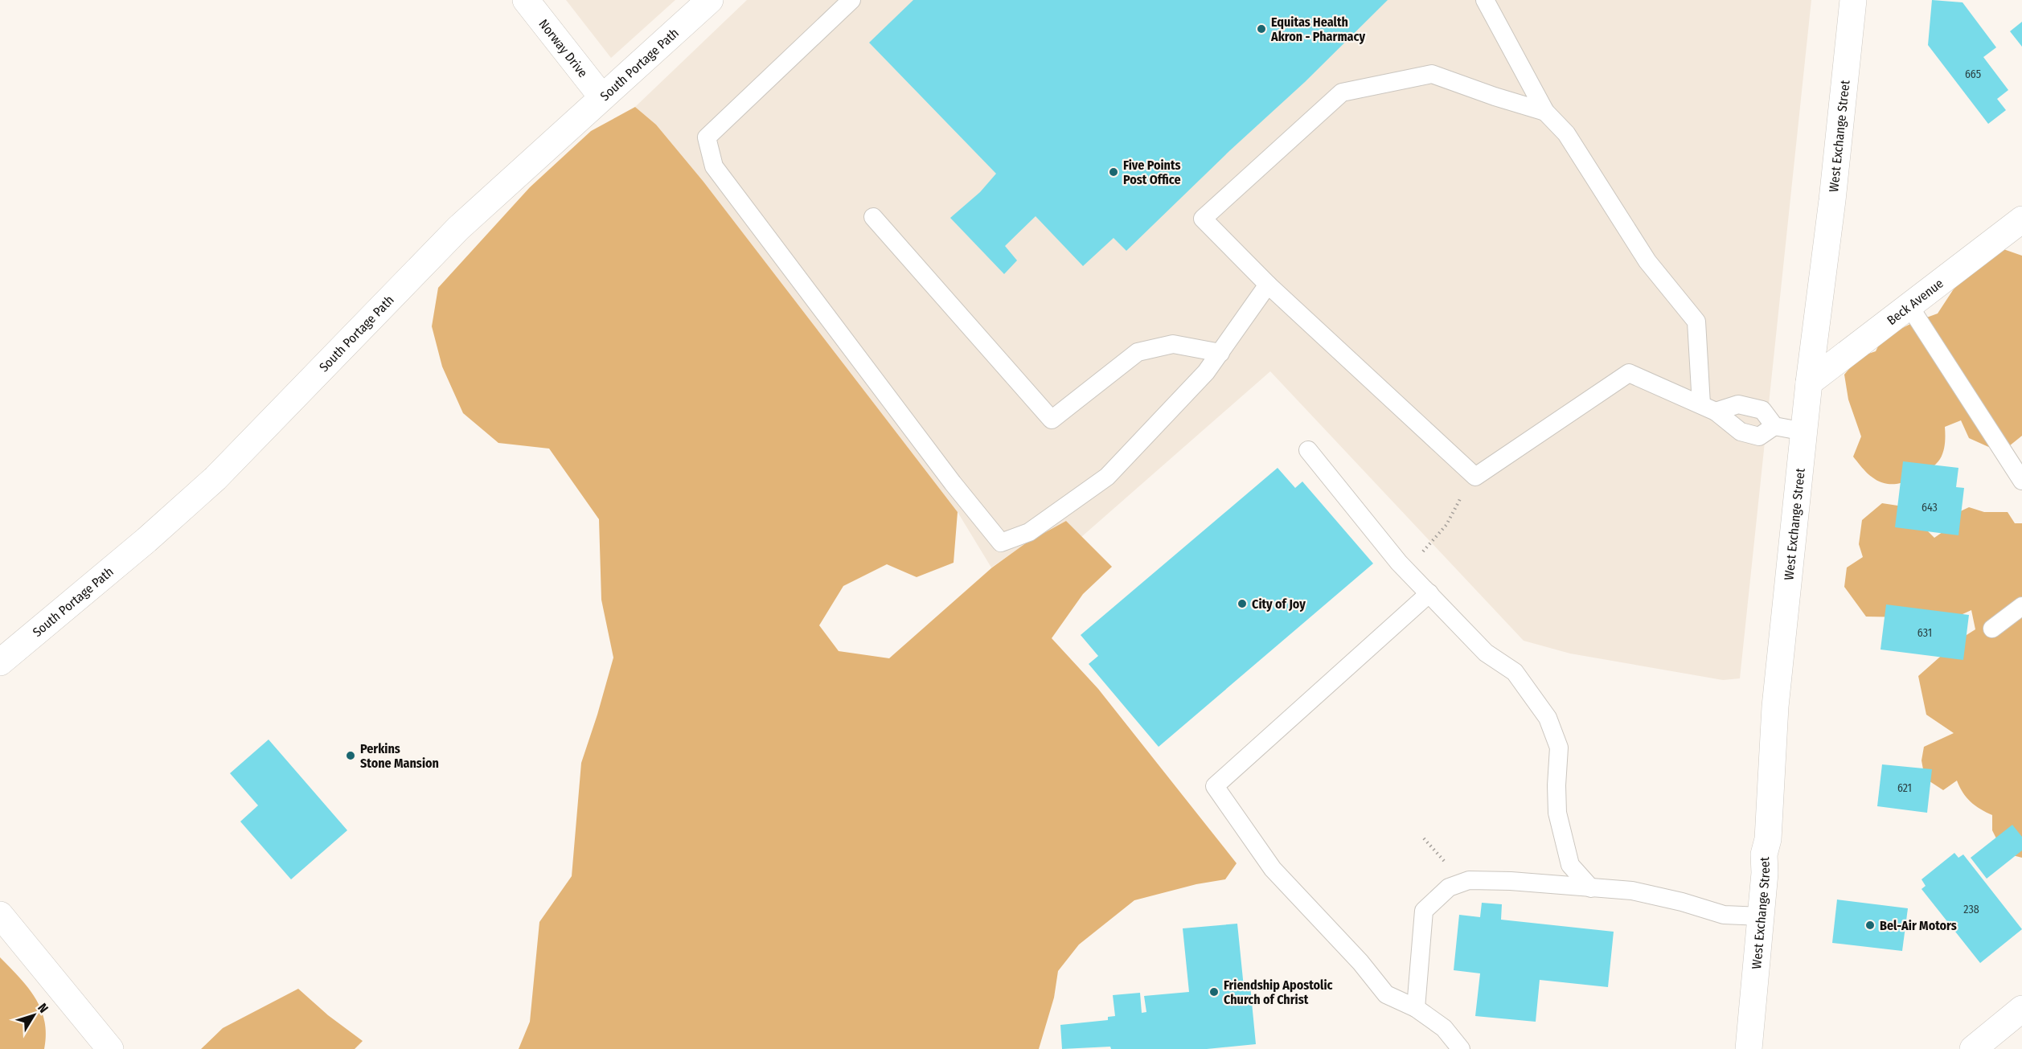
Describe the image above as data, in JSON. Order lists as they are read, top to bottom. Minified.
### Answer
{"streets":{"street":["Norway Drive","South Portage Path","West Exchange Street","Beck Avenue"]},"crossings":[["Norway Drive","South Portage Path"],["West Exchange Street","Beck Avenue"]],"places":["Equitas Health Akron - Pharmacy","Five Points Post Office","City of Joy","Perkins Stone Mansion","Bel-Air Motors","Friendship Apostolic Church of Christ"],"house_numbers":["665","643","631","621","238"],"north":"top right"}
